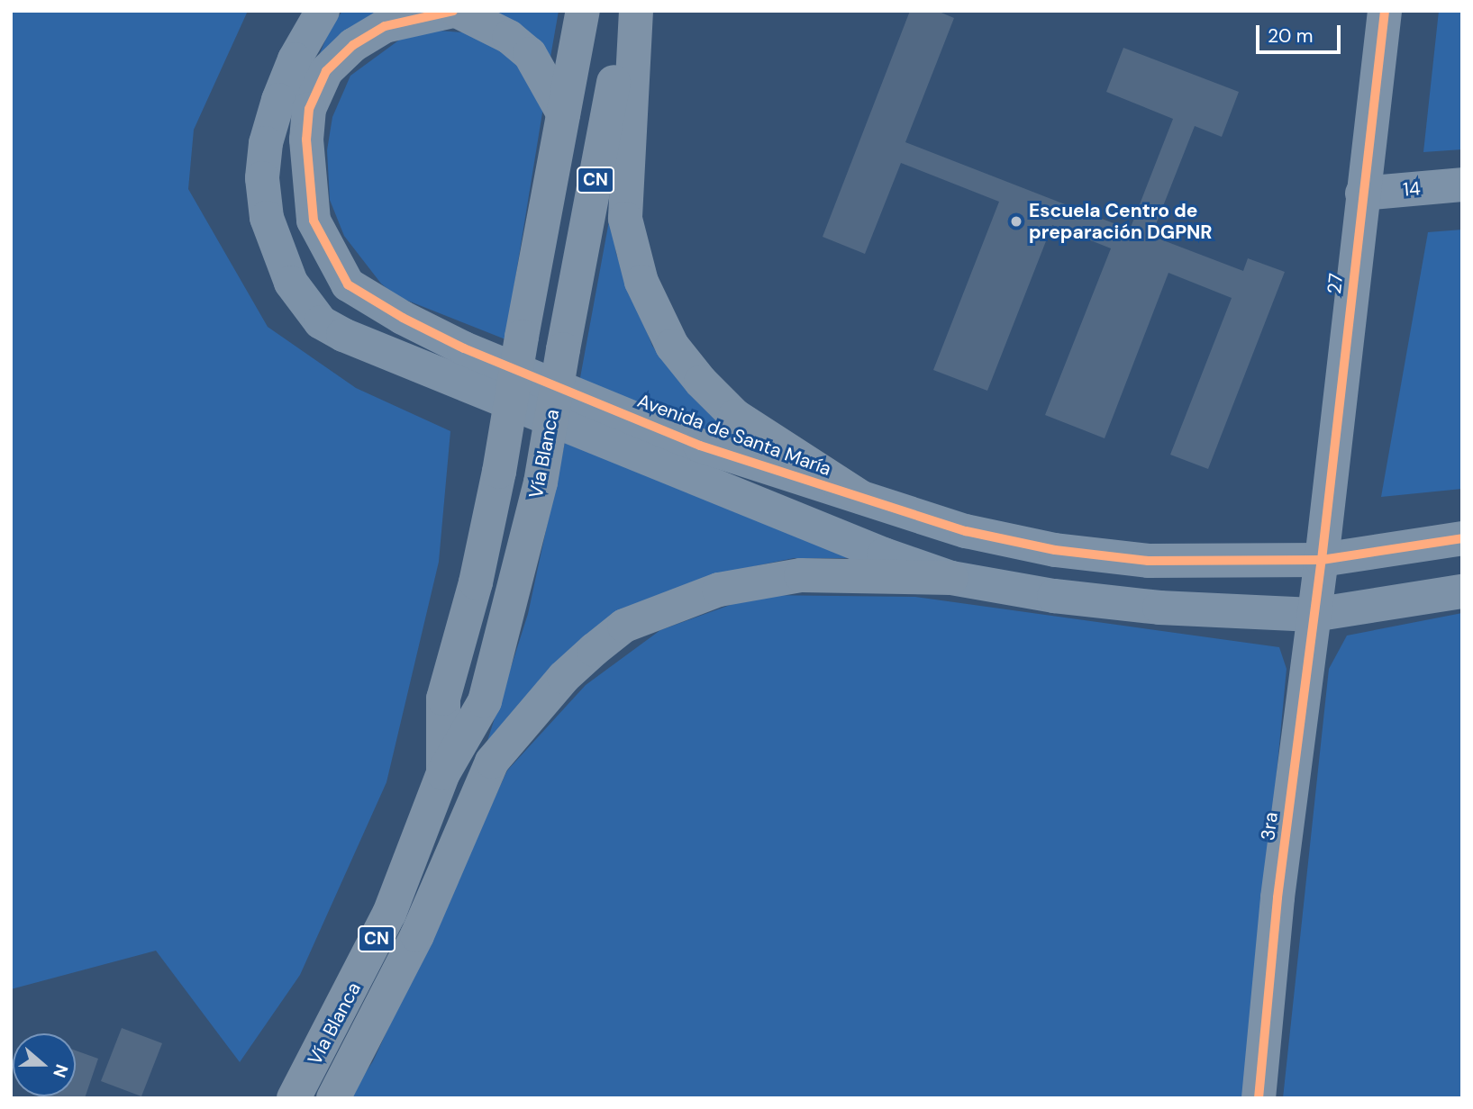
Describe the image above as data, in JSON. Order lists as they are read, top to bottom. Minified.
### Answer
{"streets":{"highway":["CN","Vía Blanca"],"street":["14","27","Avenida de Santa María","3ra"]},"crossings":[["14","27"],["27","Avenida de Santa María"],["27","3ra"],["Avenida de Santa María","3ra"]],"places":["Escuela Centro de preparación DGPNR"],"scale_bar":"20 m","north":"right"}
